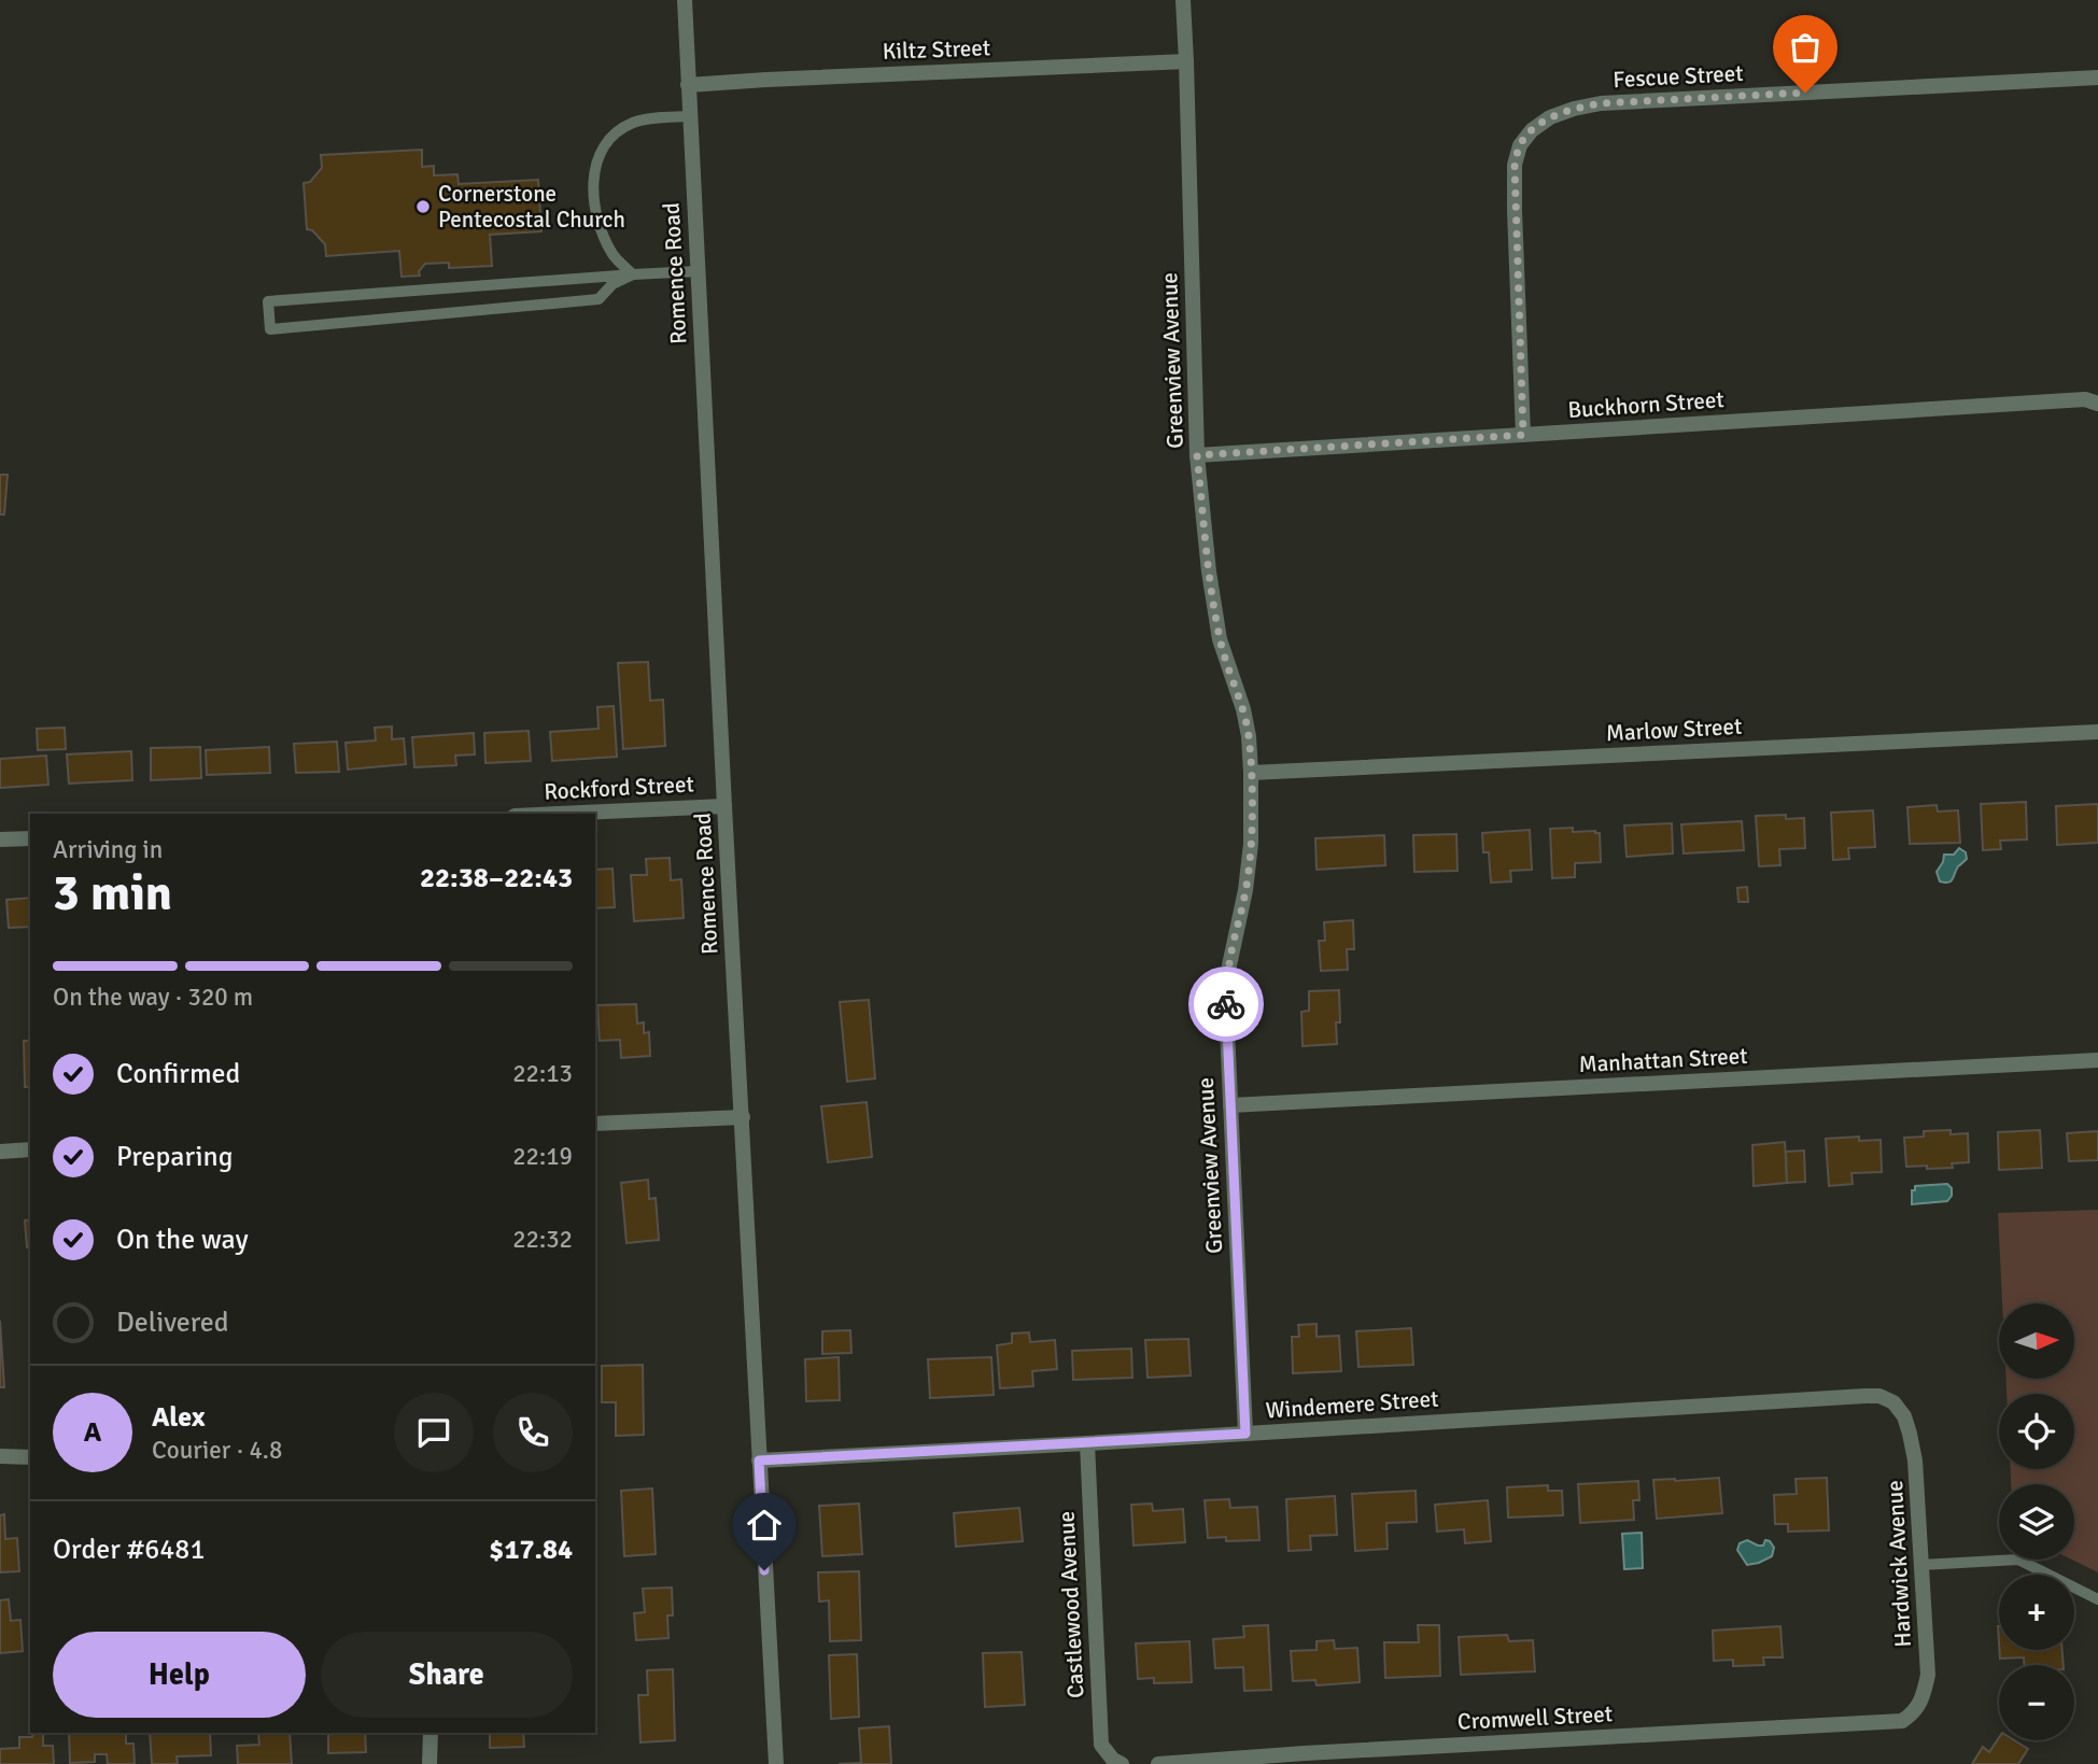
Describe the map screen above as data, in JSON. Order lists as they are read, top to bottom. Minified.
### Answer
{"streets":{"street":["Kiltz Street","Fescue Street","Romence Road","Greenview Avenue","Buckhorn Street","Marlow Street","Rockford Street","Manhattan Street","Windemere Street","Hardwick Avenue","Castlewood Avenue","Cromwell Street"]},"crossings":[["Kiltz Street","Romence Road"],["Kiltz Street","Greenview Avenue"],["Fescue Street","Buckhorn Street"],["Romence Road","Rockford Street"],["Romence Road","Windemere Street"],["Greenview Avenue","Buckhorn Street"],["Greenview Avenue","Marlow Street"],["Greenview Avenue","Manhattan Street"],["Greenview Avenue","Windemere Street"],["Windemere Street","Hardwick Avenue"],["Windemere Street","Castlewood Avenue"],["Hardwick Avenue","Cromwell Street"]],"places":["Cornerstone Pentecostal Church"],"north":"right","page":{"heading":["3 min","Arriving in","22:38–22:43"],"panel":["Alex","Courier · 4.8","Order #6481","$17.84"],"bar":"On the way · 320 m","list":[["Confirmed","22:13"],["Preparing","22:19"],["On the way","22:32"],"Delivered"],"map_buttons":["+","−"],"round":"A","buttons":["Help","Share"]}}
